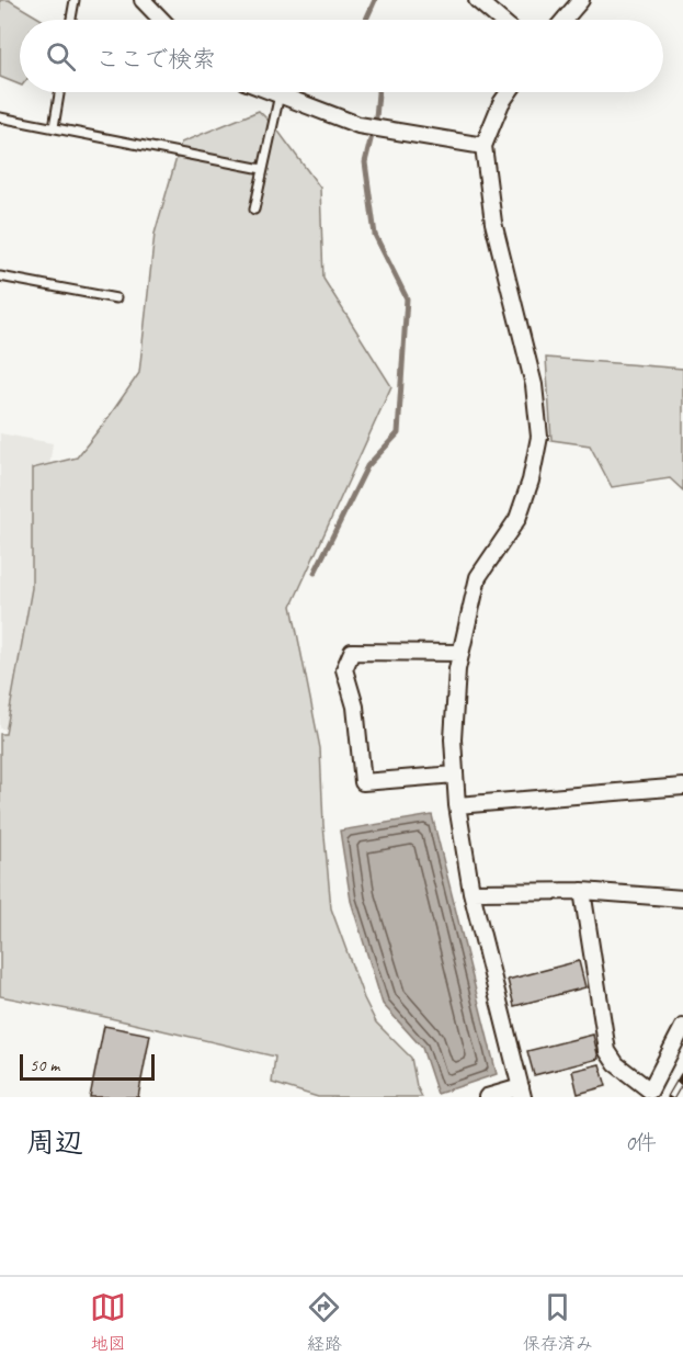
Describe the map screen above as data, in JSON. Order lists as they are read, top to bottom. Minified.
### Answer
{"scale_bar":"50 m","page":{"search":"ここで検索","scale":"50 m","heading":["周辺","0件"],"nav":["地図","経路","保存済み"]}}
